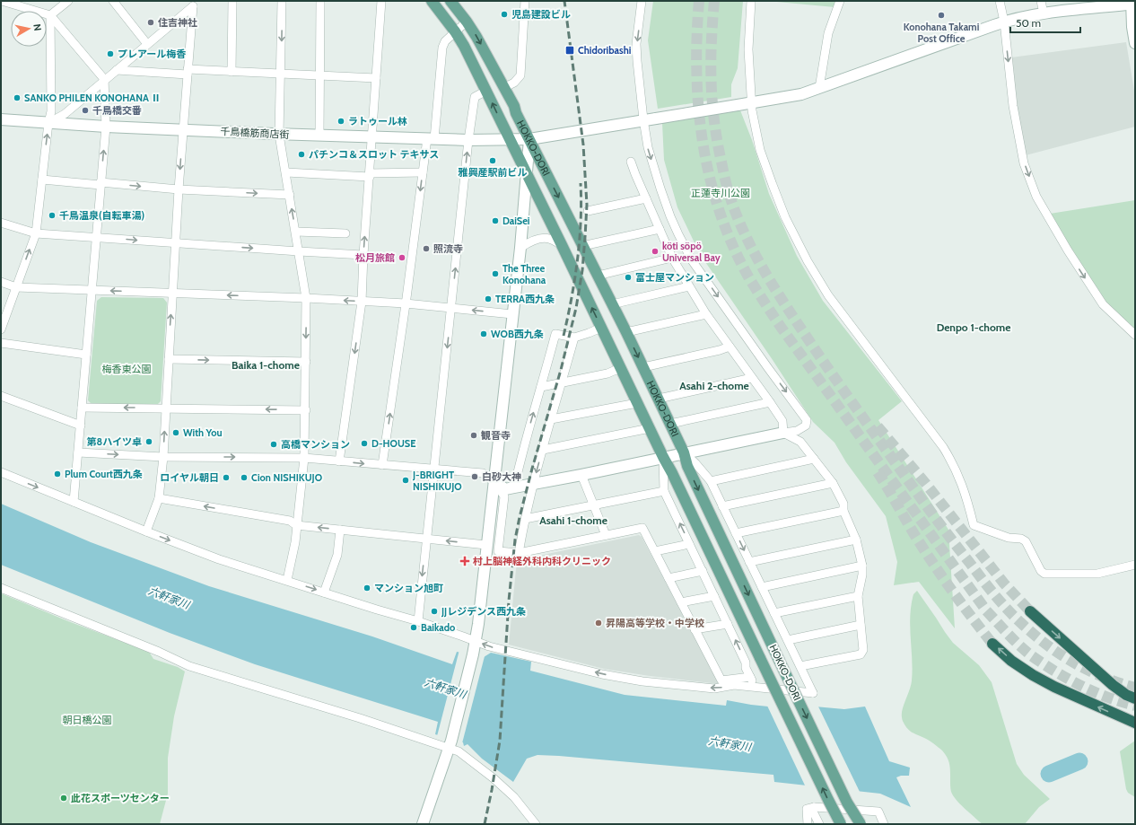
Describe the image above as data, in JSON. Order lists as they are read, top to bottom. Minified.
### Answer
{"streets":{"main road":["HOKKO-DORI"],"street":["千鳥橋筋商店街"]},"crossings":[["千鳥橋筋商店街","HOKKO-DORI"]],"districts":["Denpo 1-chome","Baika 1-chome","Asahi 2-chome","Asahi 1-chome"],"water":["六軒家川"],"parks":["正蓮寺川公園","梅香東公園","朝日橋公園"],"places":{"other":["児島建設ビル","Konohana Takami Post Office","住吉神社","プレアール梅香","SANKO PHILEN KONOHANA Ⅱ","千鳥橋交番","ラトゥール林","パチンコ＆スロット テキサス","雅興産駅前ビル","千鳥温泉(自転車湯)","DaiSei","照流寺","köti söpö Universal Bay","松月旅館","The Three Konohana","富士屋マンション","TERRA西九条","WOB西九条","With You","観音寺","第8ハイツ卓","D-HOUSE","高橋マンション","Plum Court西九条","白砂大神","ロイヤル朝日","Cion NISHIKUJO","J-BRIGHT NISHIKUJO","マンション旭町","JJレジデンス西九条","昇陽高等学校・中学校","Baikado","此花スポーツセンター"],"transit":["Chidoribashi"],"health":["村上脳神経外科内科クリニック"]},"scale_bar":"50 m","north":"right"}
